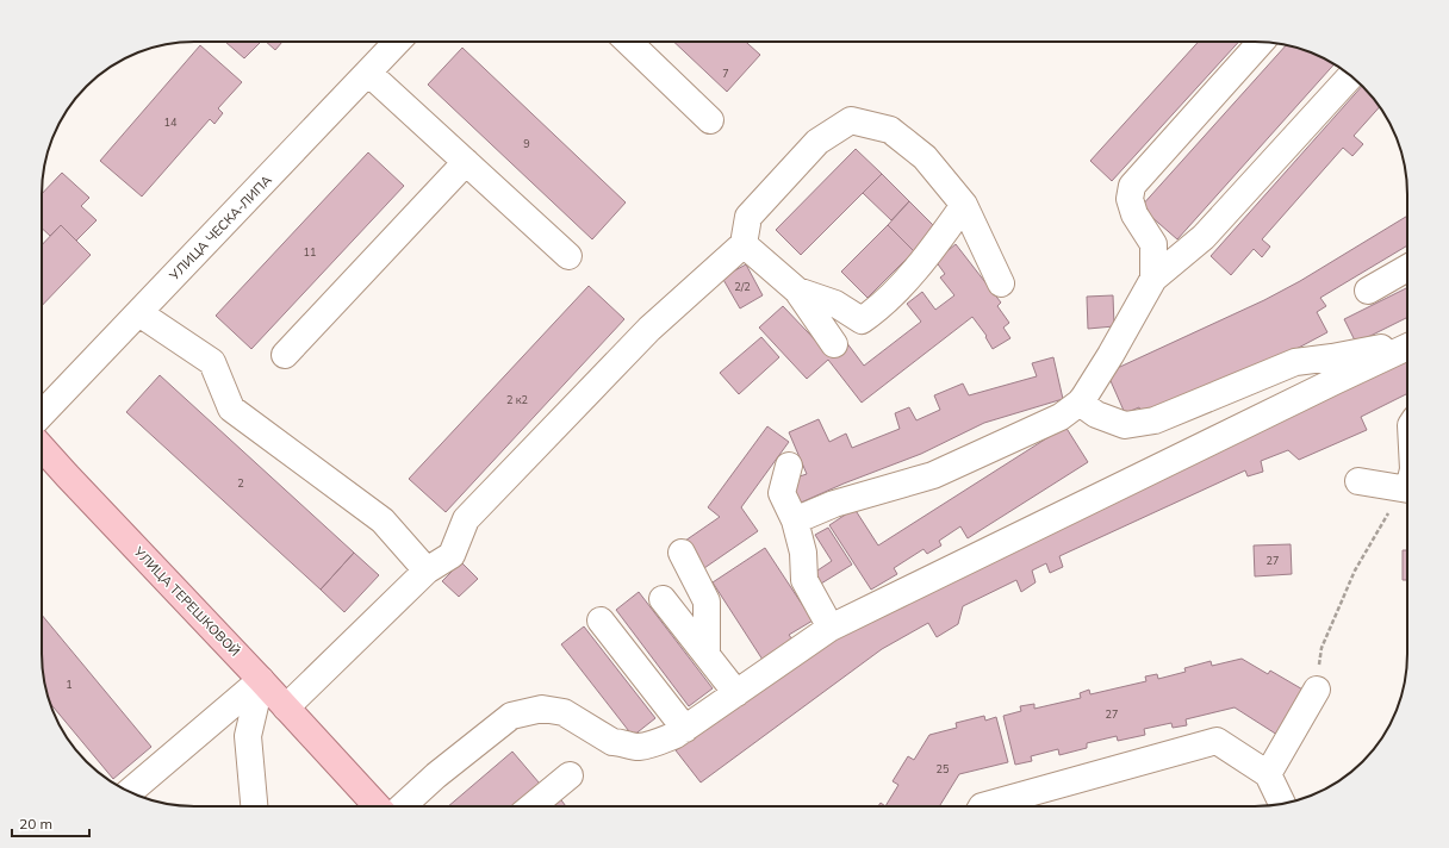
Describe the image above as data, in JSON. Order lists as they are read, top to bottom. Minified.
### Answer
{"streets":{"main road":["УЛИЦА ТЕРЕШКОВОЙ"],"street":["УЛИЦА ЧЕСКА-ЛИПА"]},"house_numbers":["7","14","9","11","2/2","2 к2","2","27","1","27","25"],"scale_bar":"20 m"}
